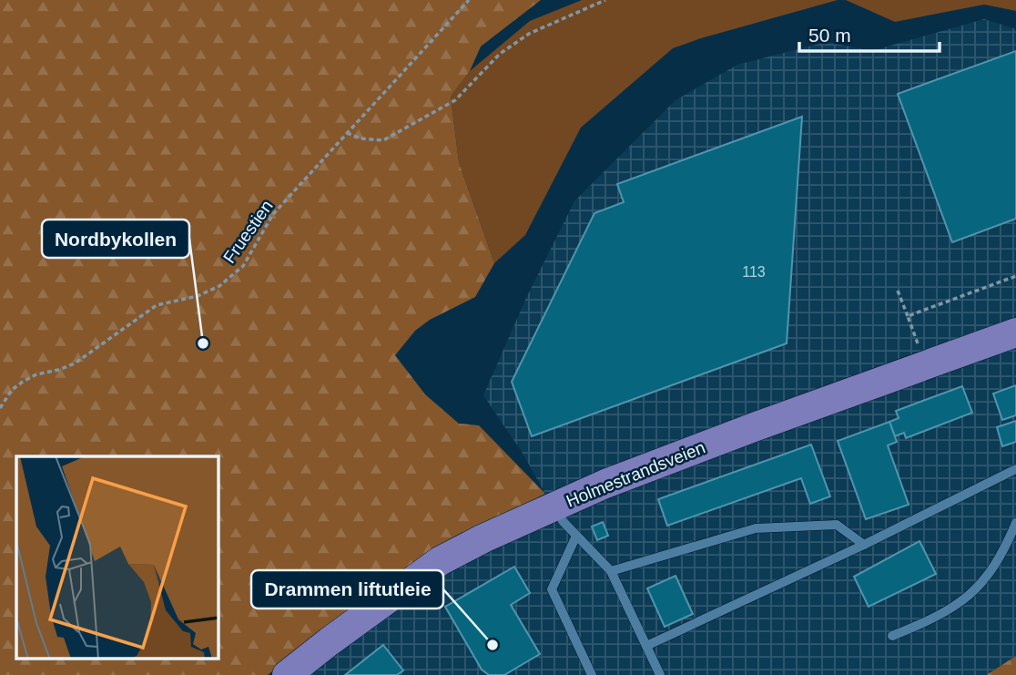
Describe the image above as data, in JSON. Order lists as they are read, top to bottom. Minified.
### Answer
{"streets":{"main road":["Holmestrandsveien"],"path":["Fruestien"]},"places":["Nordbykollen","Drammen liftutleie"],"house_numbers":["113"],"scale_bar":"50 m"}
